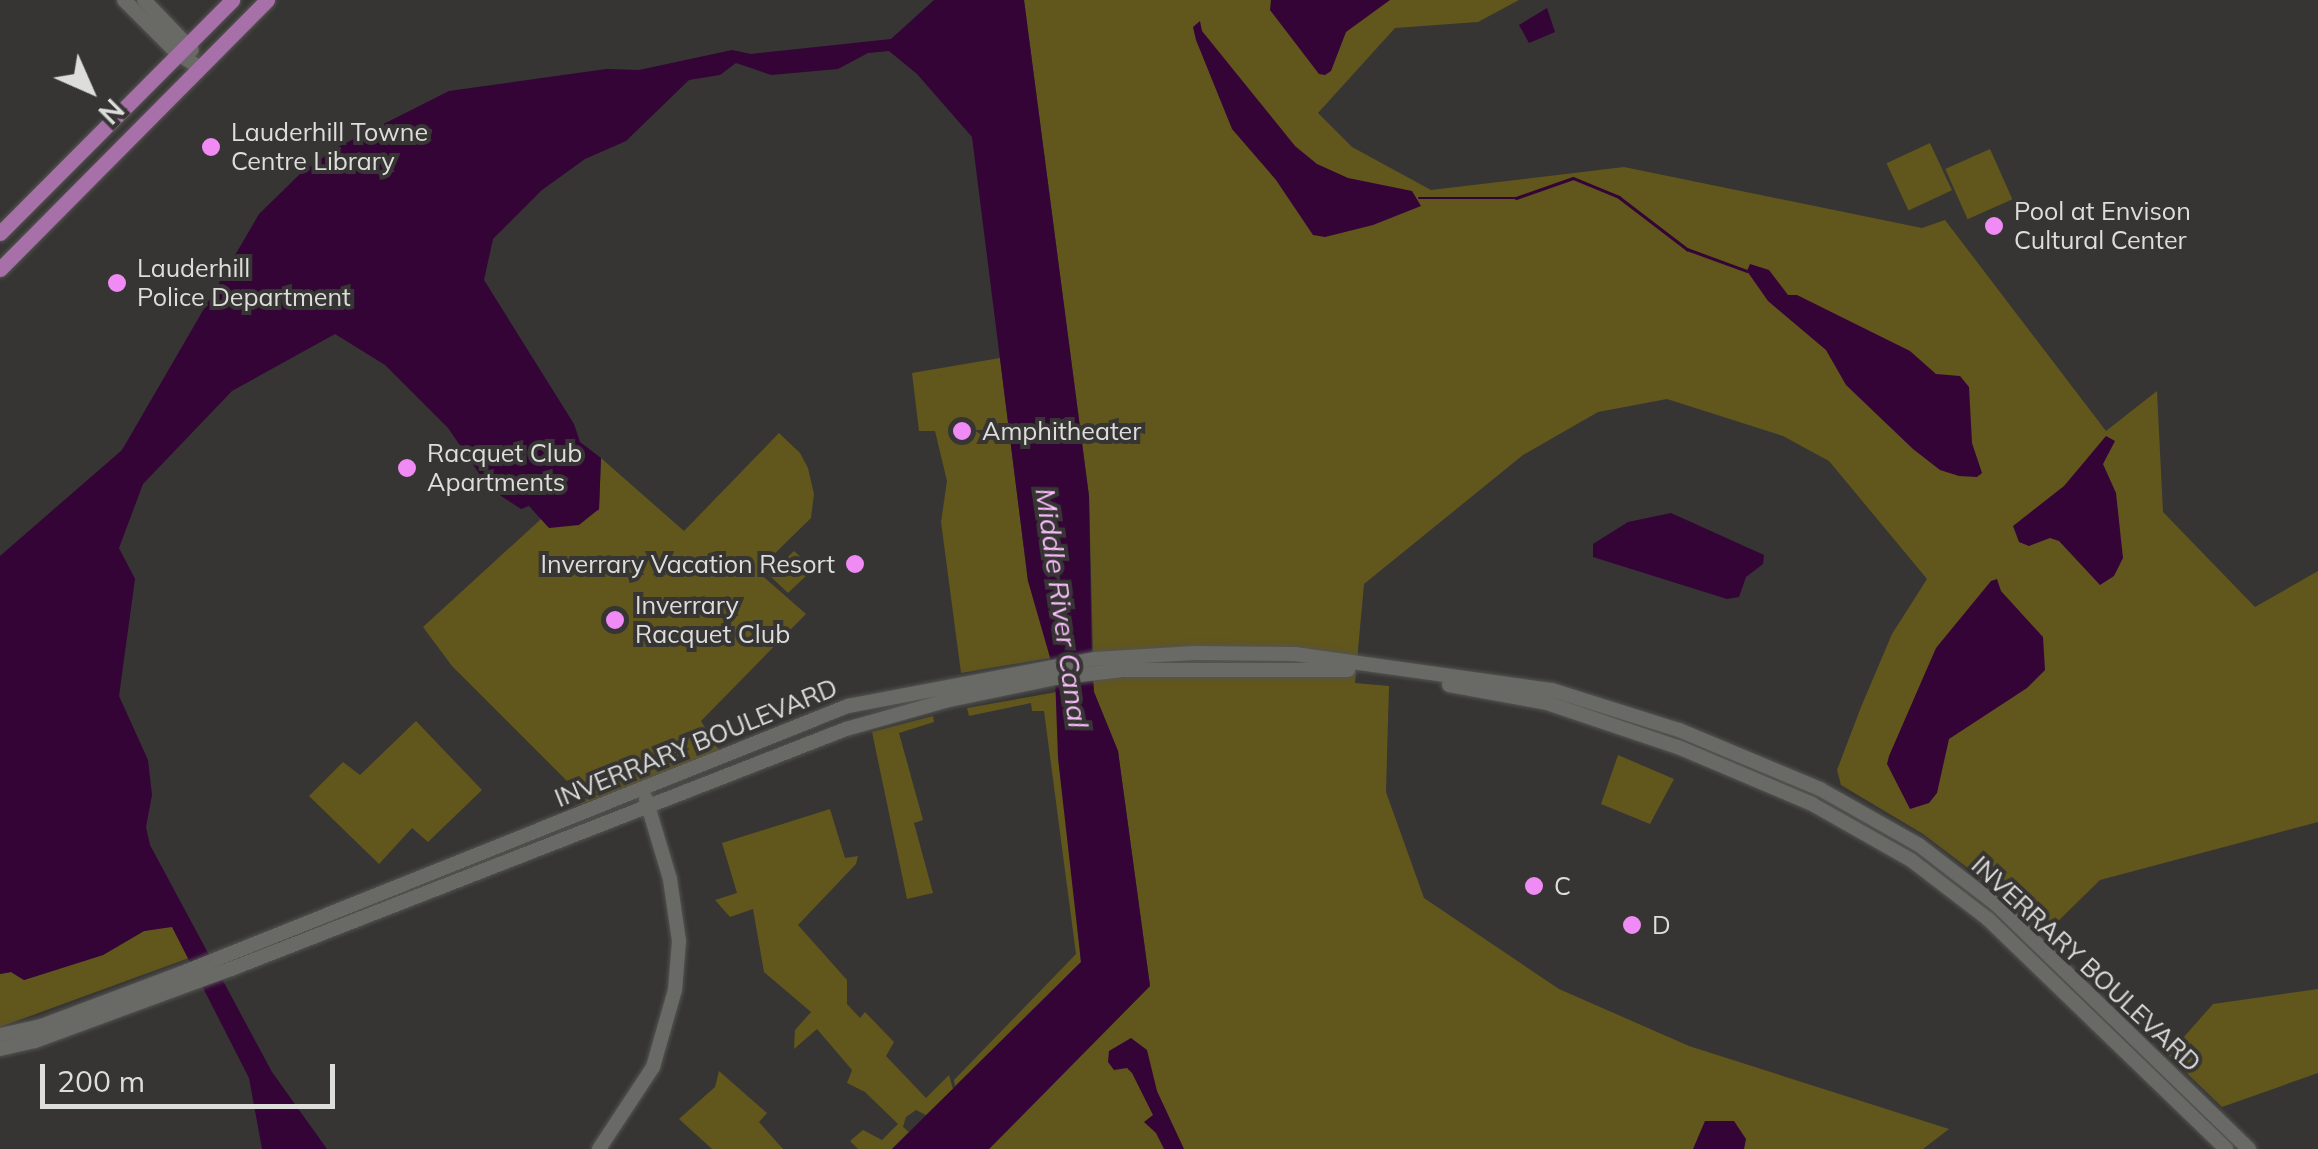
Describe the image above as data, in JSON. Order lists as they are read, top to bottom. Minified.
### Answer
{"streets":{"street":["INVERRARY BOULEVARD"]},"water":["Middle River Canal"],"places":["Lauderhill Towne Centre Library","Pool at Envison Cultural Center","Lauderhill Police Department","Amphitheater","Racquet Club Apartments","Inverrary Vacation Resort","Inverrary Racquet Club","C","D"],"scale_bar":"200 m","north":"bottom right"}
